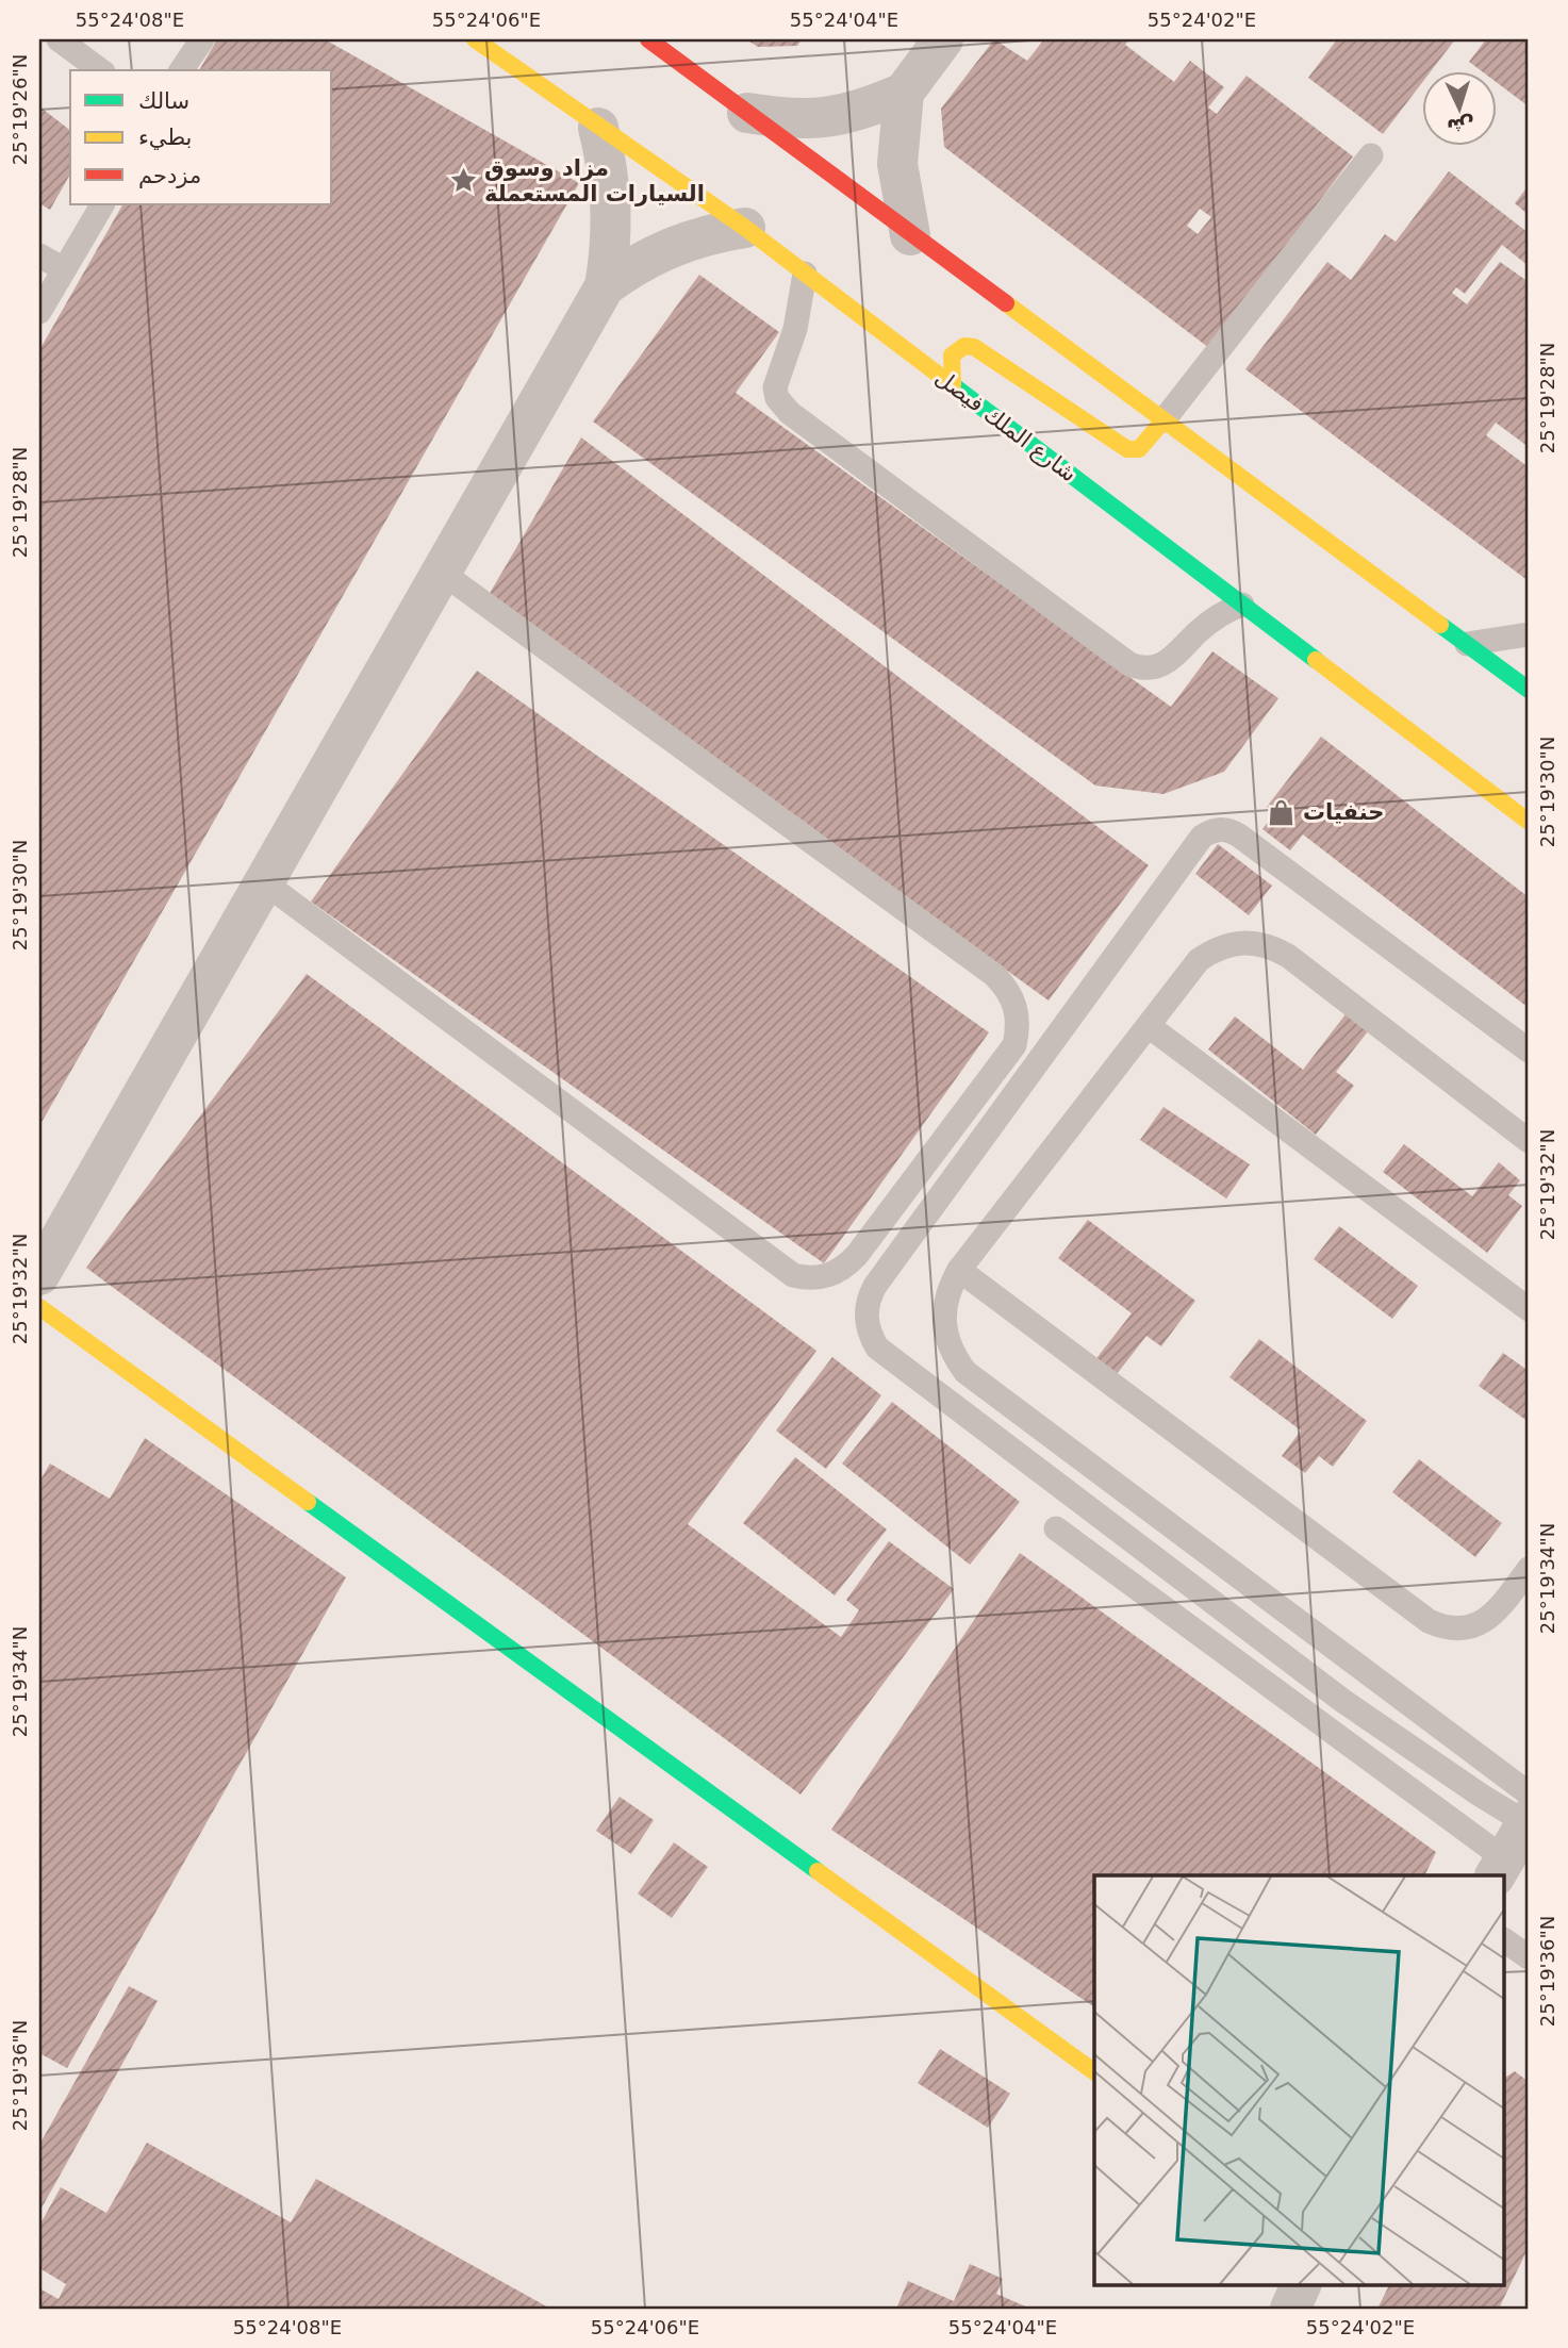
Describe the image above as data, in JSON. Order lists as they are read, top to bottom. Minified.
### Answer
{"streets":{"main road":["شارع الملك فيصل"]},"places":{"place":["مزاد وسوق السيارات المستعملة"],"shop":["حنفيات"]},"legend":["سالك","بطيء","مزدحم"],"north":"bottom","coordinates":["55°24'08\"E","55°24'06\"E","55°24'04\"E","55°24'02\"E","25°19'26\"N","25°19'28\"N","25°19'30\"N","25°19'32\"N","25°19'34\"N","25°19'36\"N"]}
